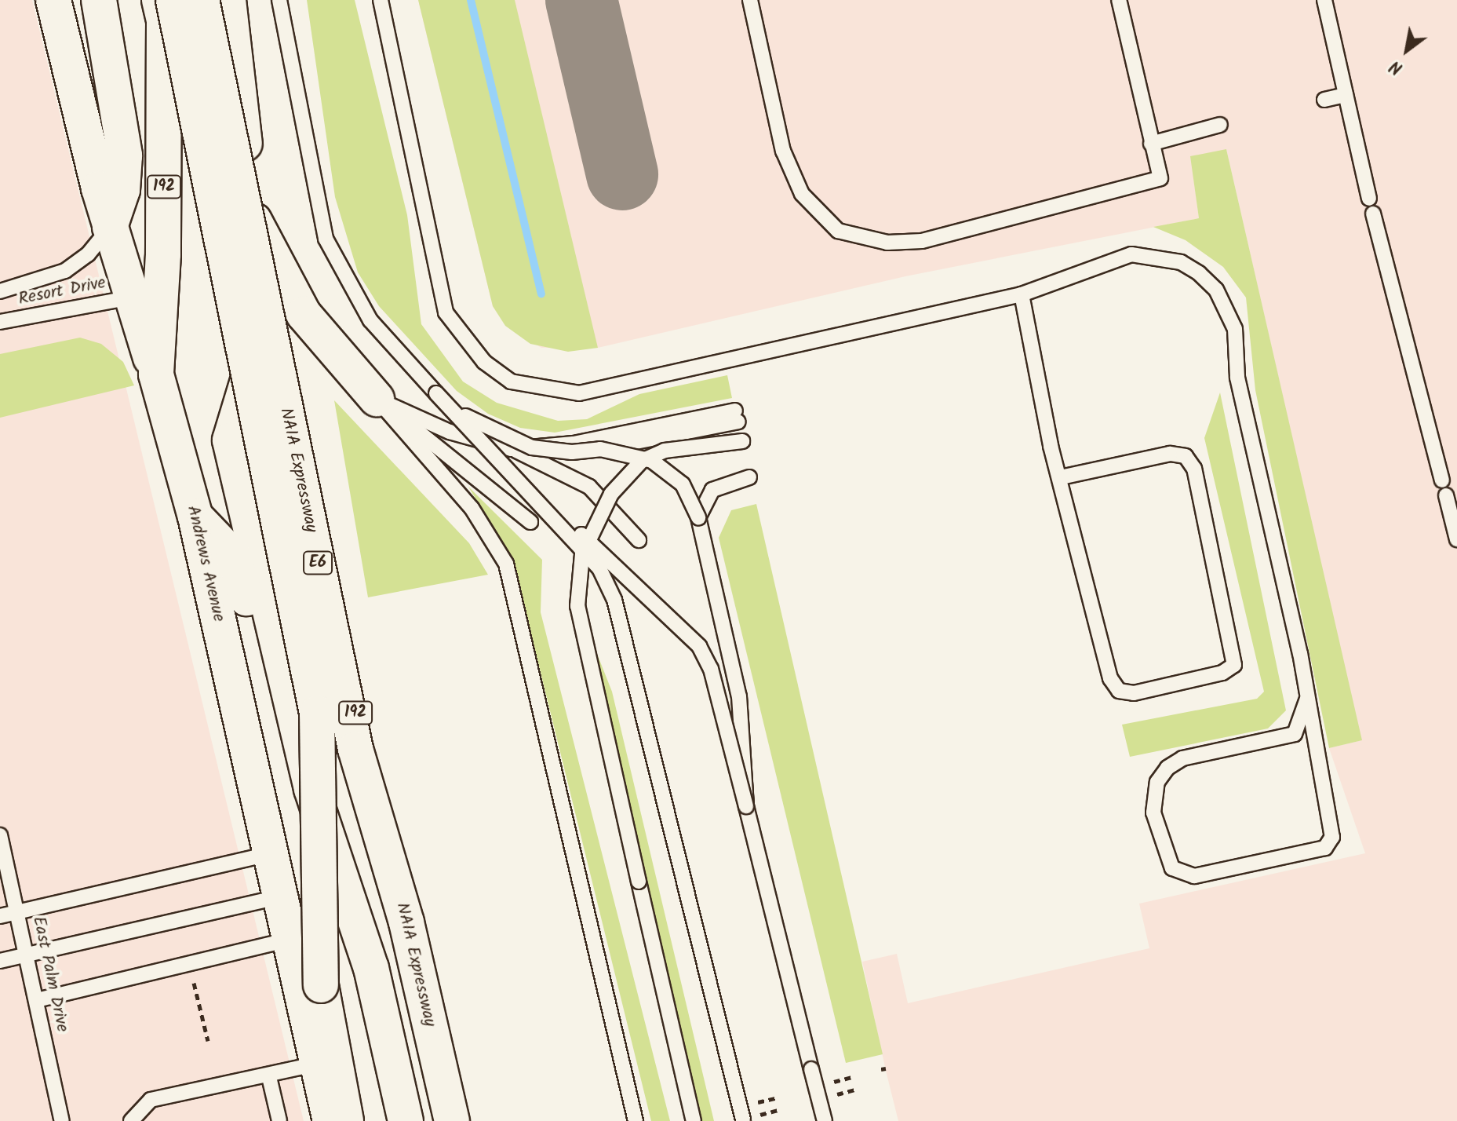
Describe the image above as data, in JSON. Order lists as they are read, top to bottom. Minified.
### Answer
{"streets":{"main road":["192","NAIA Expressway","E6","Andrews Avenue"],"lane":["Resort Drive","East Palm Drive"]},"north":"bottom left"}
